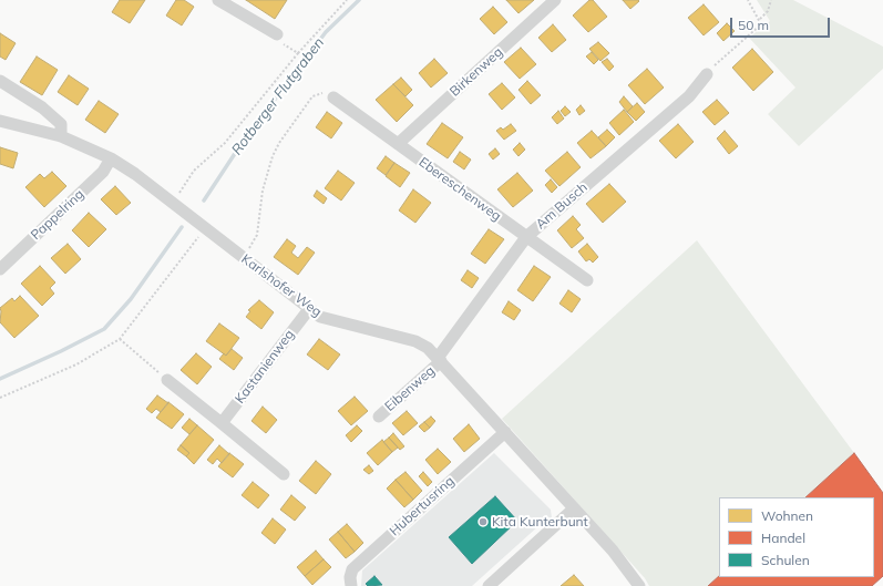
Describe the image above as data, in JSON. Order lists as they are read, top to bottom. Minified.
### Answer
{"streets":{"street":["Birkenweg","Ebereschenweg","Am Busch","Pappelring","Karlshofer Weg","Kastanienweg","Eibenweg","Hubertusring"]},"crossings":[["Birkenweg","Ebereschenweg"],["Ebereschenweg","Am Busch"],["Am Busch","Karlshofer Weg"],["Am Busch","Eibenweg"],["Pappelring","Karlshofer Weg"],["Karlshofer Weg","Kastanienweg"],["Karlshofer Weg","Eibenweg"],["Karlshofer Weg","Hubertusring"]],"water":["Rotberger Flutgraben"],"places":["Kita Kunterbunt"],"legend":["Wohnen","Handel","Schulen"],"scale_bar":"50 m"}
